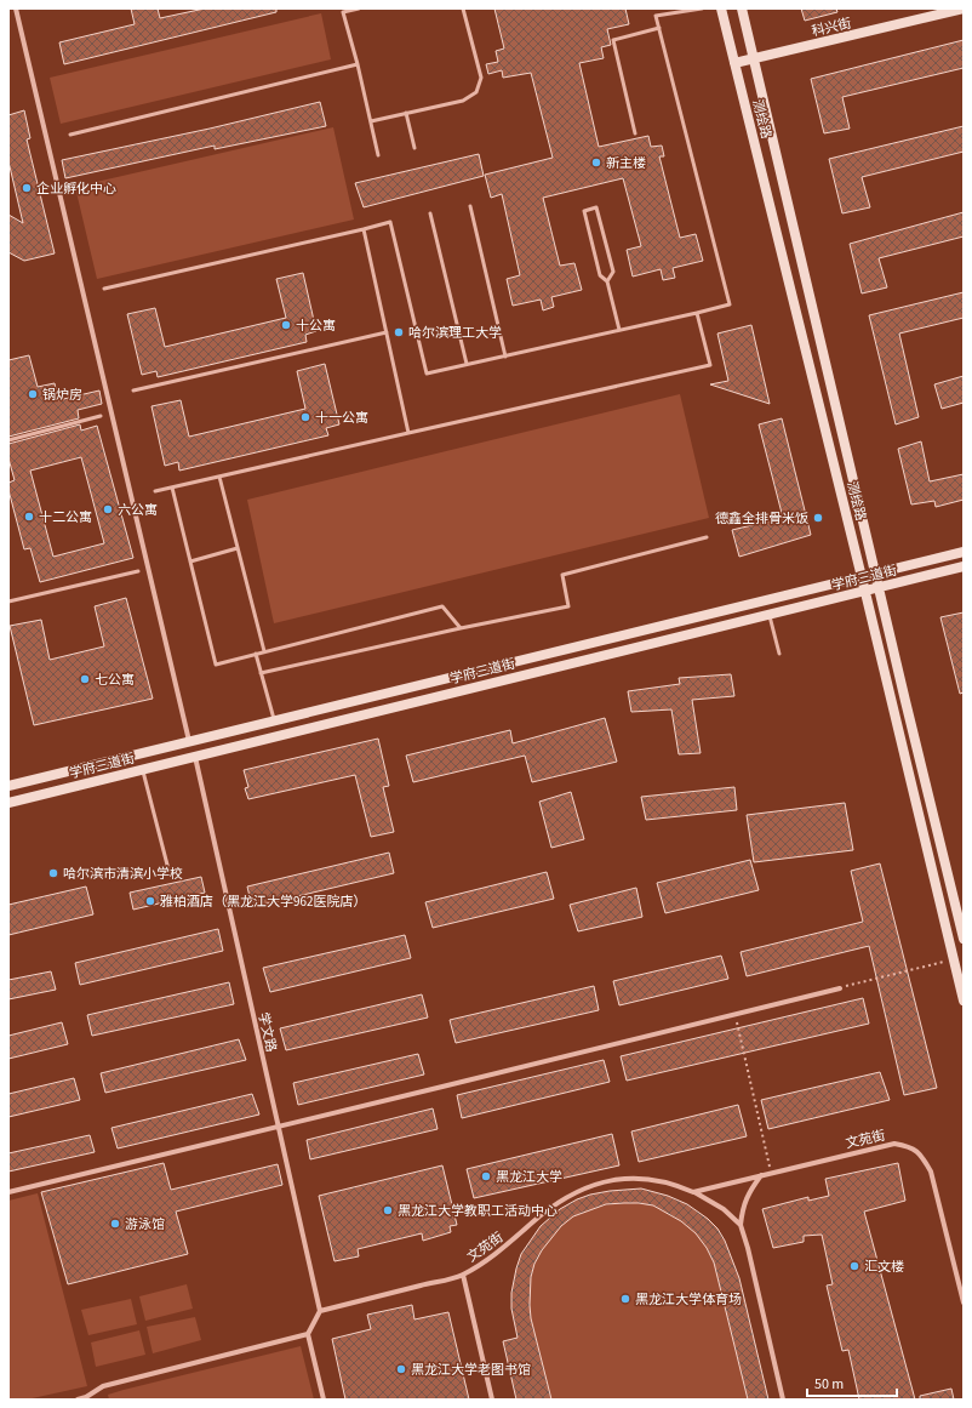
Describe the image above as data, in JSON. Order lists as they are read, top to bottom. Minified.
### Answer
{"streets":{"main road":["科兴街","测绘路","学府三道街"],"street":["学文路","文苑街"]},"crossings":[["科兴街","测绘路"],["测绘路","学府三道街"],["学府三道街","学文路"],["学文路","文苑街"]],"places":["新主楼","企业孵化中心","十公寓","哈尔滨理工大学","锅炉房","十一公寓","六公寓","十二公寓","德鑫全排骨米饭","七公寓","哈尔滨市清滨小学校","雅柏酒店（黑龙江大学962医院店）","黑龙江大学","黑龙江大学教职工活动中心","游泳馆","汇文楼","黑龙江大学体育场","黑龙江大学老图书馆"],"scale_bar":"50 m"}
